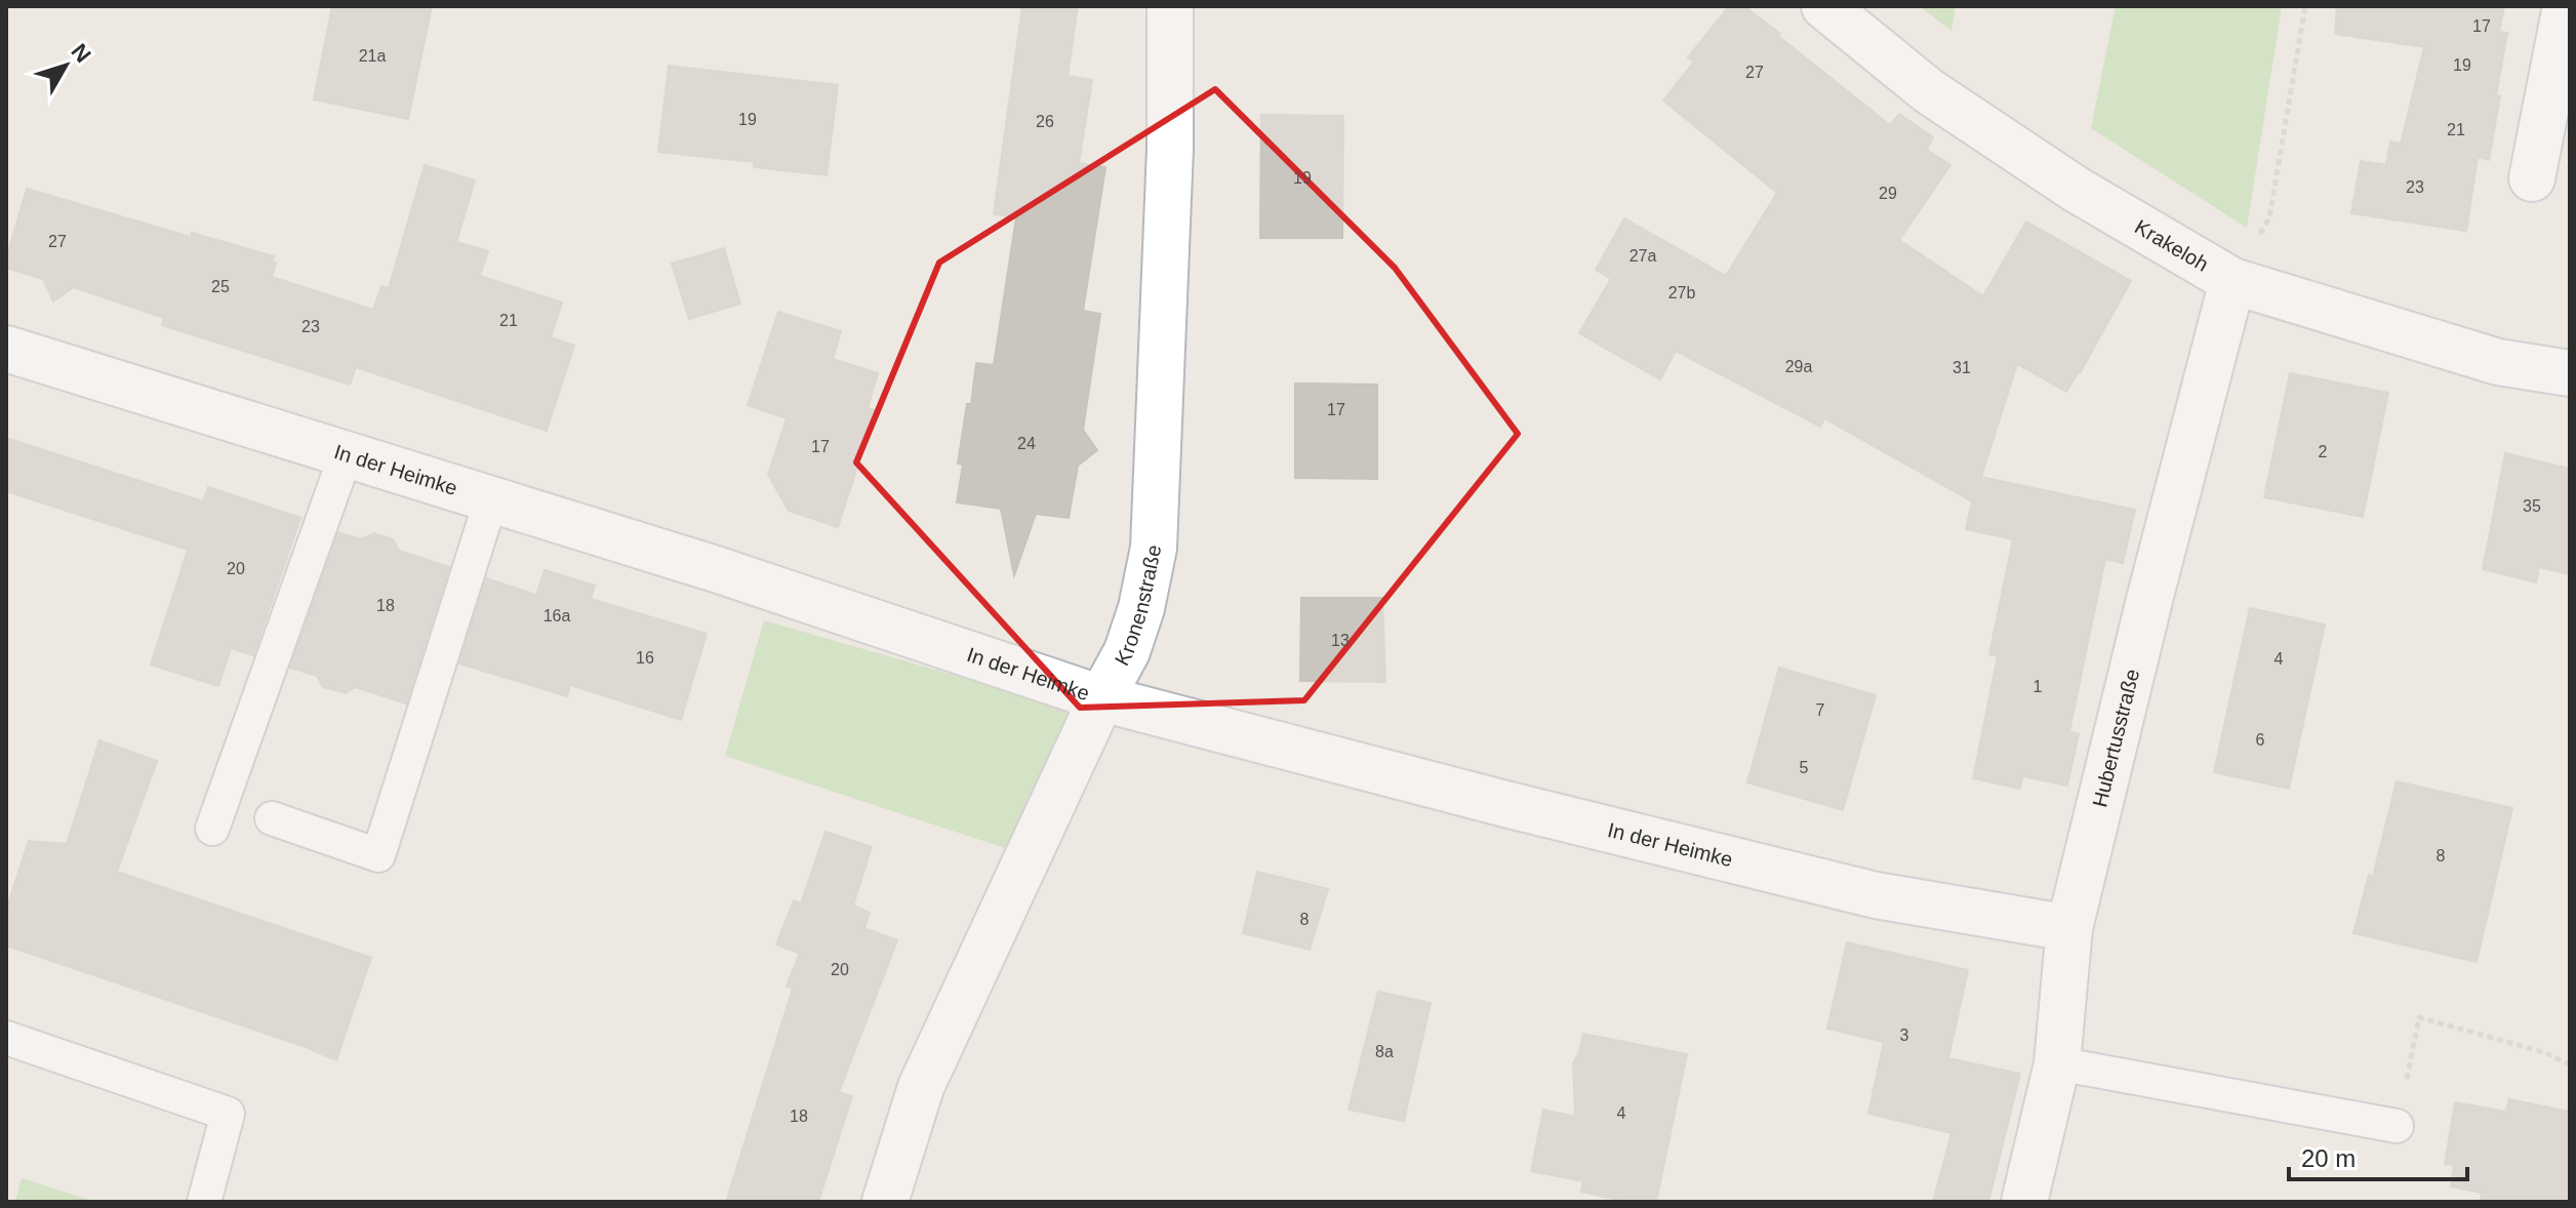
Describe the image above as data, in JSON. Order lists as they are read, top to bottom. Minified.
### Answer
{"streets":{"street":["Krakeloh","In der Heimke","Kronenstraße","Hubertusstraße"]},"crossings":[["Krakeloh","Hubertusstraße"],["In der Heimke","Kronenstraße"],["In der Heimke","Hubertusstraße"]],"house_numbers":["17","21a","19","27","19","26","21","19","23","29","27","27a","25","27b","21","23","29a","31","17","24","17","2","35","20","18","16a","13","16","4","1","7","6","5","8","8","20","3","8a","4","18"],"scale_bar":"20 m","north":"top right"}
